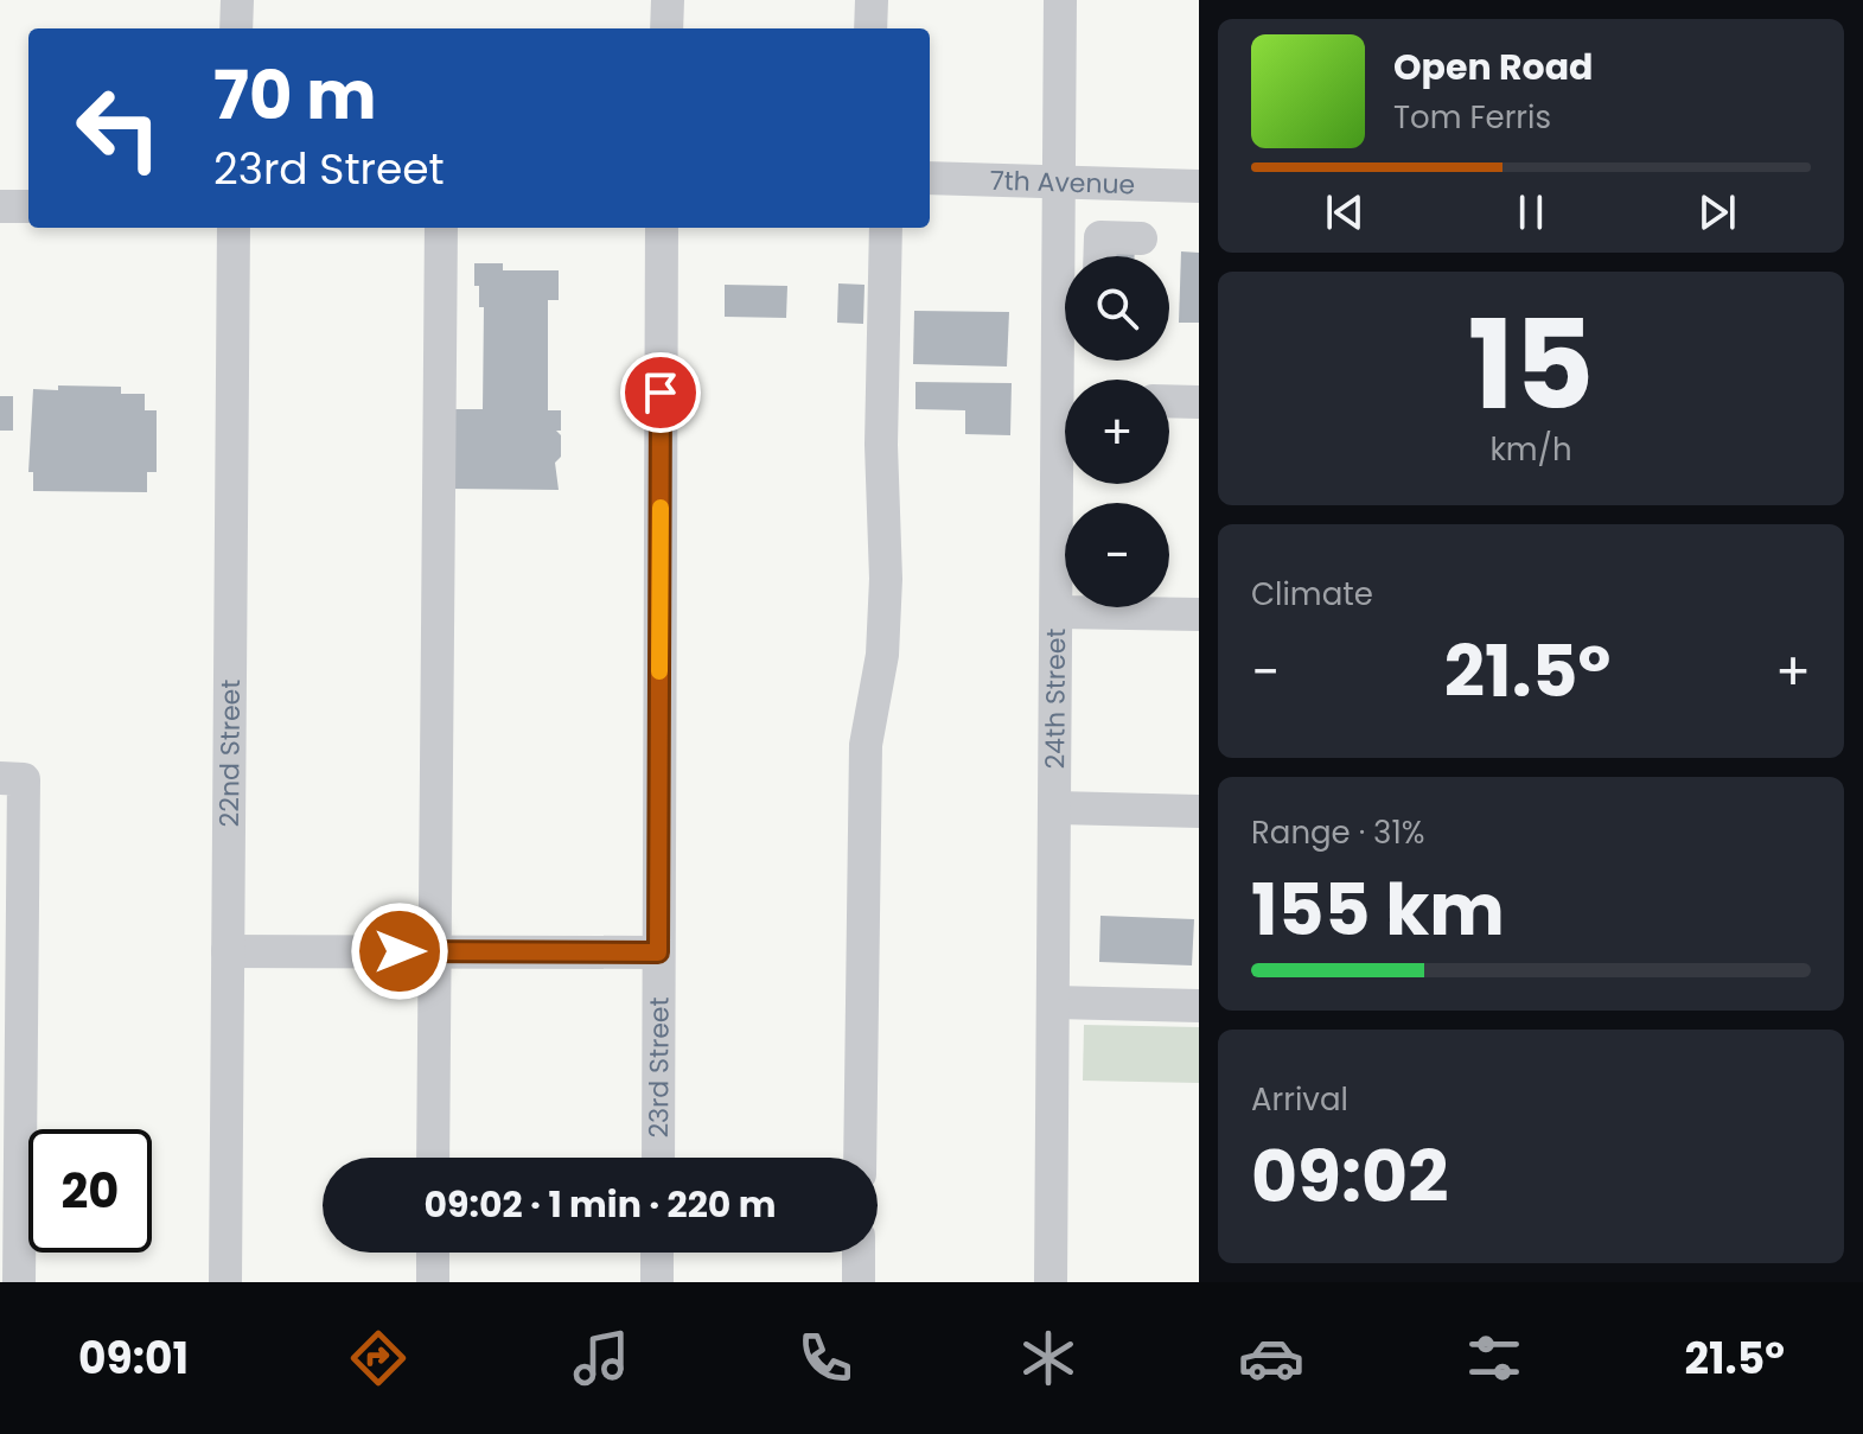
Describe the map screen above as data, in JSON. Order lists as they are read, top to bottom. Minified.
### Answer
{"streets":{"street":["7th Avenue","24th Street","22nd Street","23rd Street"]},"crossings":[["7th Avenue","24th Street"]],"page":{"turn":["70 m","23rd Street"],"song":["Open Road","Tom Ferris"],"map_buttons":["+","−"],"tile":[["15","km/h"],"Climate",["Range · 31%","155 km"],["Arrival","09:02"]],"heat":["−","21.5°","+"],"limit":"20","trip":"09:02 · 1 min · 220 m","tabs":["09:01","21.5°"]}}
